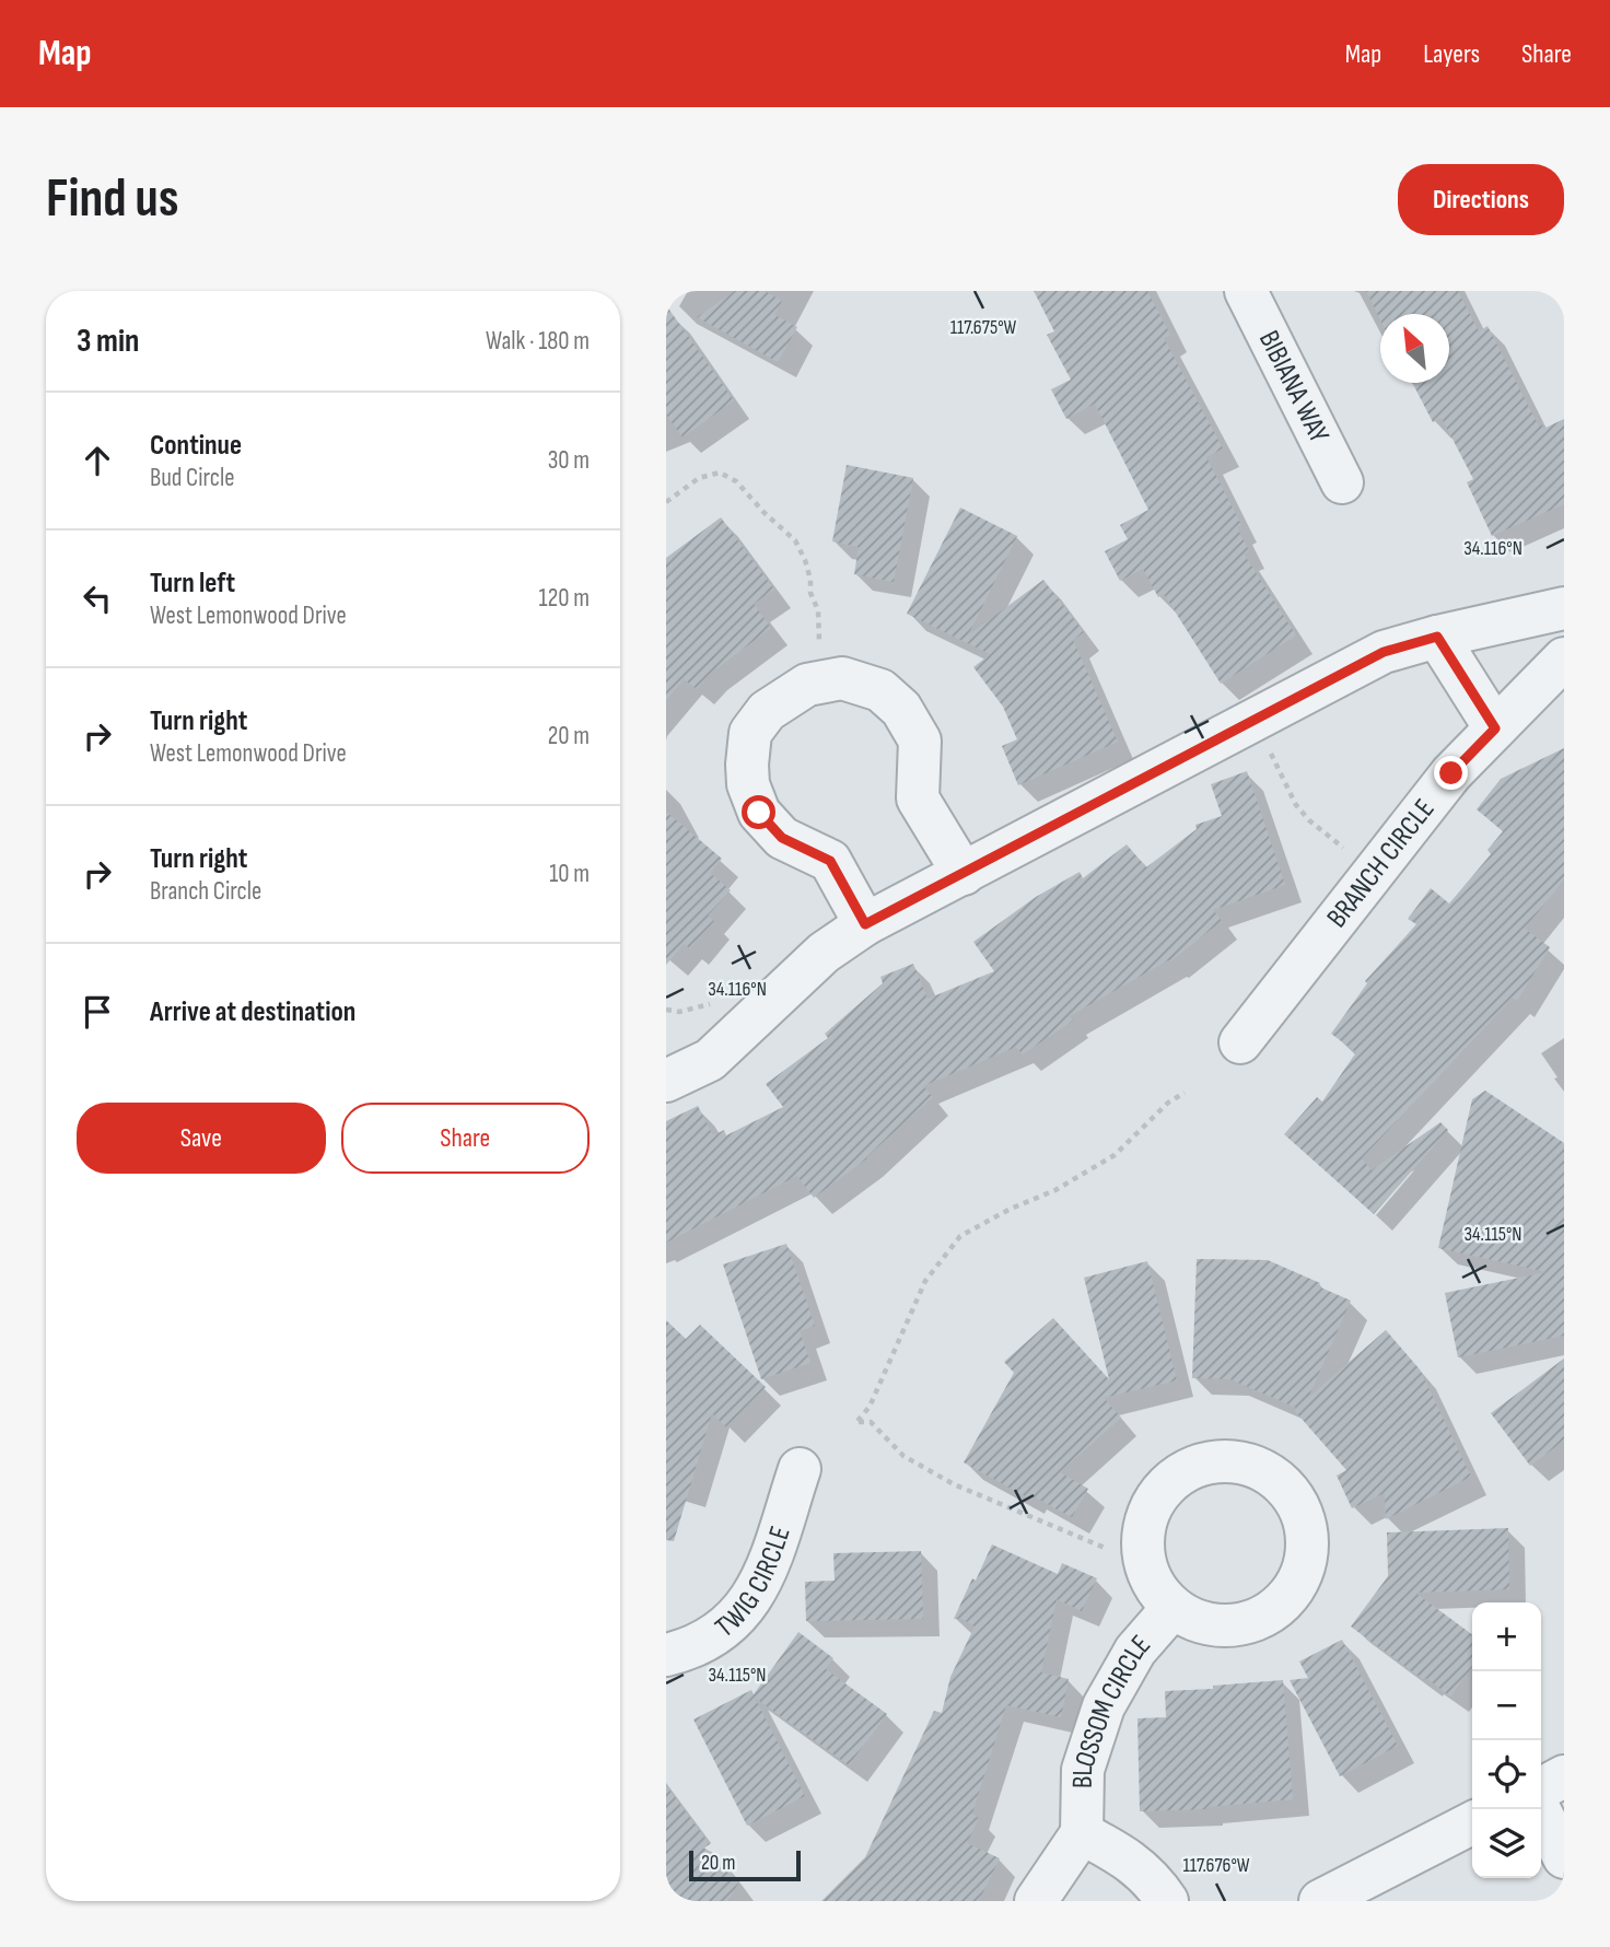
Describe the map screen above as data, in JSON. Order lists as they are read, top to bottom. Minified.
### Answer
{"streets":{"street":["BIBIANA WAY","BRANCH CIRCLE","TWIG CIRCLE","BLOSSOM CIRCLE"]},"scale_bar":"20 m","north":"top left","page":{"header":"Map","nav":["Map","Layers","Share"],"buttons":["Directions",["Save","Share"]],"title":"Find us","heading":["3 min","Walk · 180 m"],"list":[["Continue","Bud Circle","30 m"],["Turn left","West Lemonwood Drive","120 m"],["Turn right","West Lemonwood Drive","20 m"],["Turn right","Branch Circle","10 m"],"Arrive at destination"],"map_buttons":["+","−"],"scale":"20 m"},"coordinates":["117.675°W","34.116°N","34.115°N","117.676°W"]}
